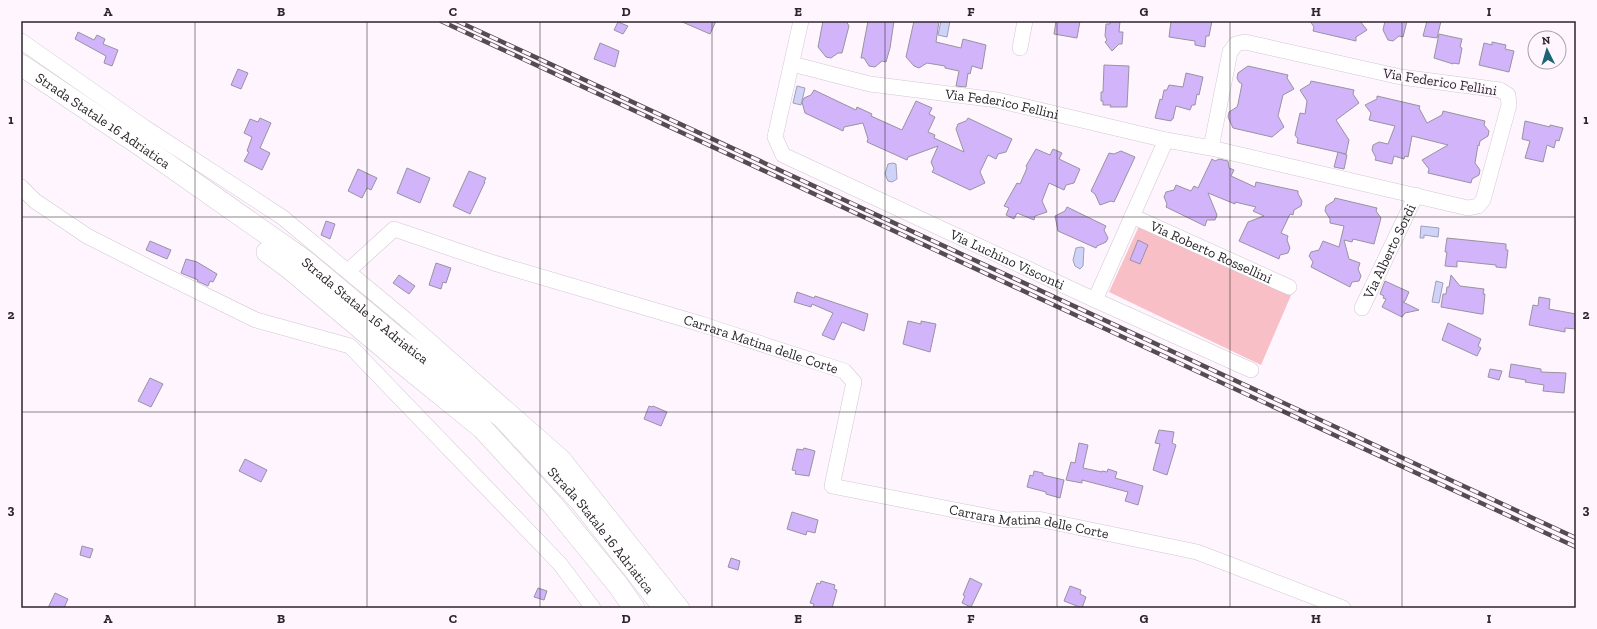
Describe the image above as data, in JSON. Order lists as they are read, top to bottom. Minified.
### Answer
{"streets":{"highway":["Strada Statale 16 Adriatica"],"street":["Via Federico Fellini","Via Alberto Sordi","Via Roberto Rossellini","Via Luchino Visconti","Carrara Matina delle Corte"]},"crossings":[["Via Federico Fellini","Via Alberto Sordi"],["Via Federico Fellini","Via Roberto Rossellini"],["Via Federico Fellini","Via Luchino Visconti"],["Via Roberto Rossellini","Via Luchino Visconti"]],"north":"top","grid":{"columns":["A","B","C","D","E","F","G","H","I"],"rows":["1","2","3"]}}
